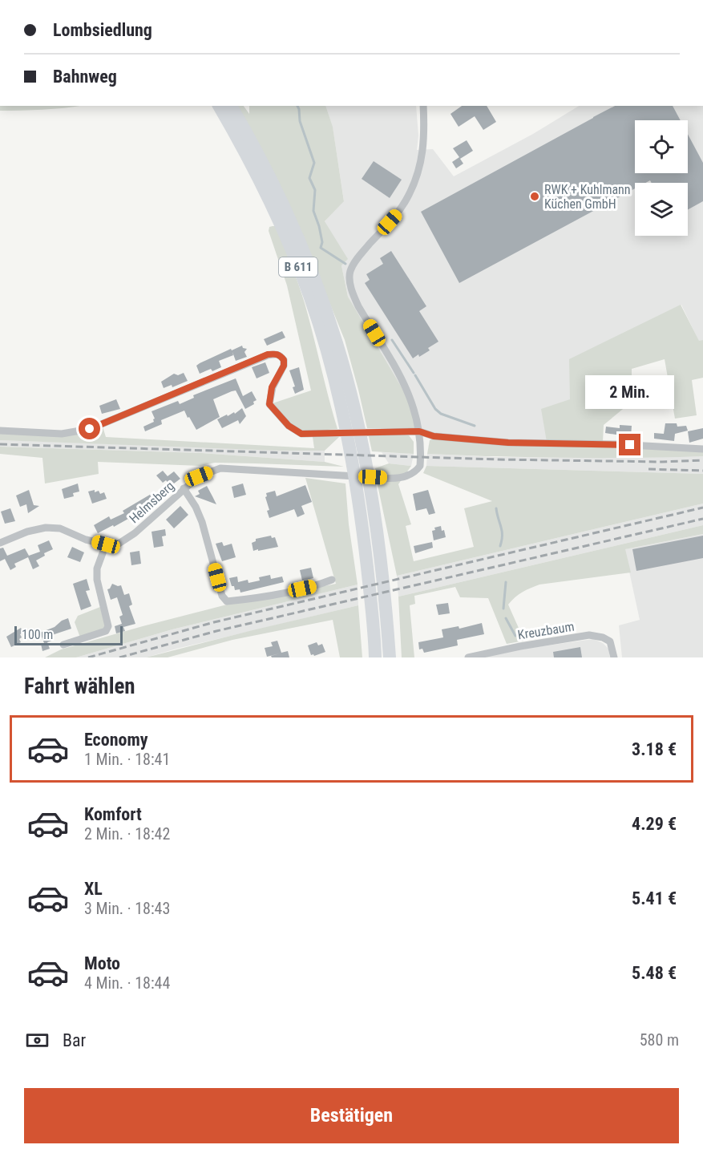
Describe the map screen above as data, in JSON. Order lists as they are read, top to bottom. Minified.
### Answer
{"streets":{"highway":["B 611"],"street":["Helmsberg","Kreuzbaum"]},"places":["RWK + Kuhlmann Küchen GmbH"],"scale_bar":"100 m","page":{"banner":["Lombsiedlung","Bahnweg"],"bubble":"2 Min.","scale":"100 m","heading":"Fahrt wählen","list":[{"name":"Economy","note":"1 Min. · 18:41","value":"3.18 €"},{"name":"Komfort","note":"2 Min. · 18:42","value":"4.29 €"},{"name":"XL","note":"3 Min. · 18:43","value":"5.41 €"},{"name":"Moto","note":"4 Min. · 18:44","value":"5.48 €"}],"pay":["Bar","580 m"],"buttons":"Bestätigen"}}
